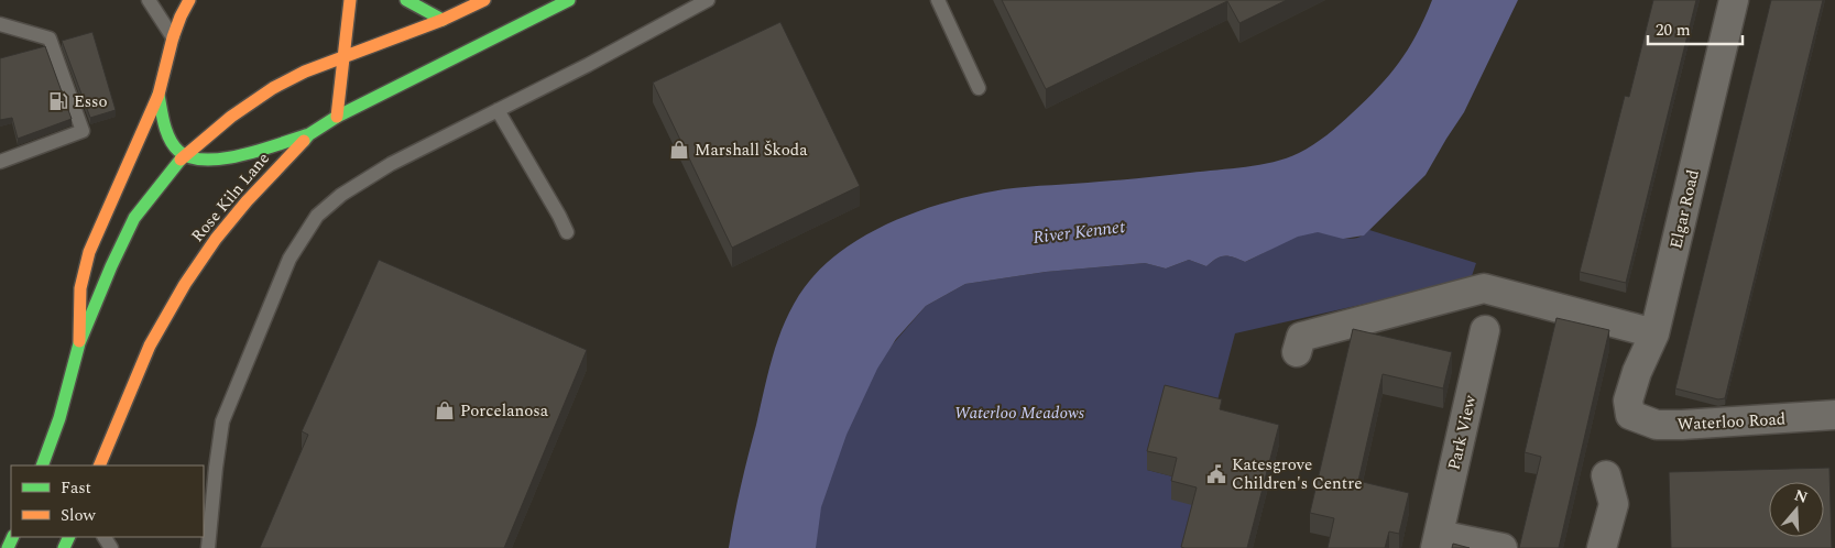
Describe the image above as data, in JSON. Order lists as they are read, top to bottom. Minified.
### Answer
{"streets":{"main road":["Rose Kiln Lane"],"street":["Elgar Road","Waterloo Road","Park View"]},"crossings":[["Elgar Road","Waterloo Road"]],"water":["River Kennet"],"parks":["Waterloo Meadows"],"places":{"fuel station":["Esso"],"shop":["Marshall Škoda","Porcelanosa"],"public building":["Katesgrove Children's Centre"]},"legend":["Fast","Slow"],"scale_bar":"20 m","north":"top"}
